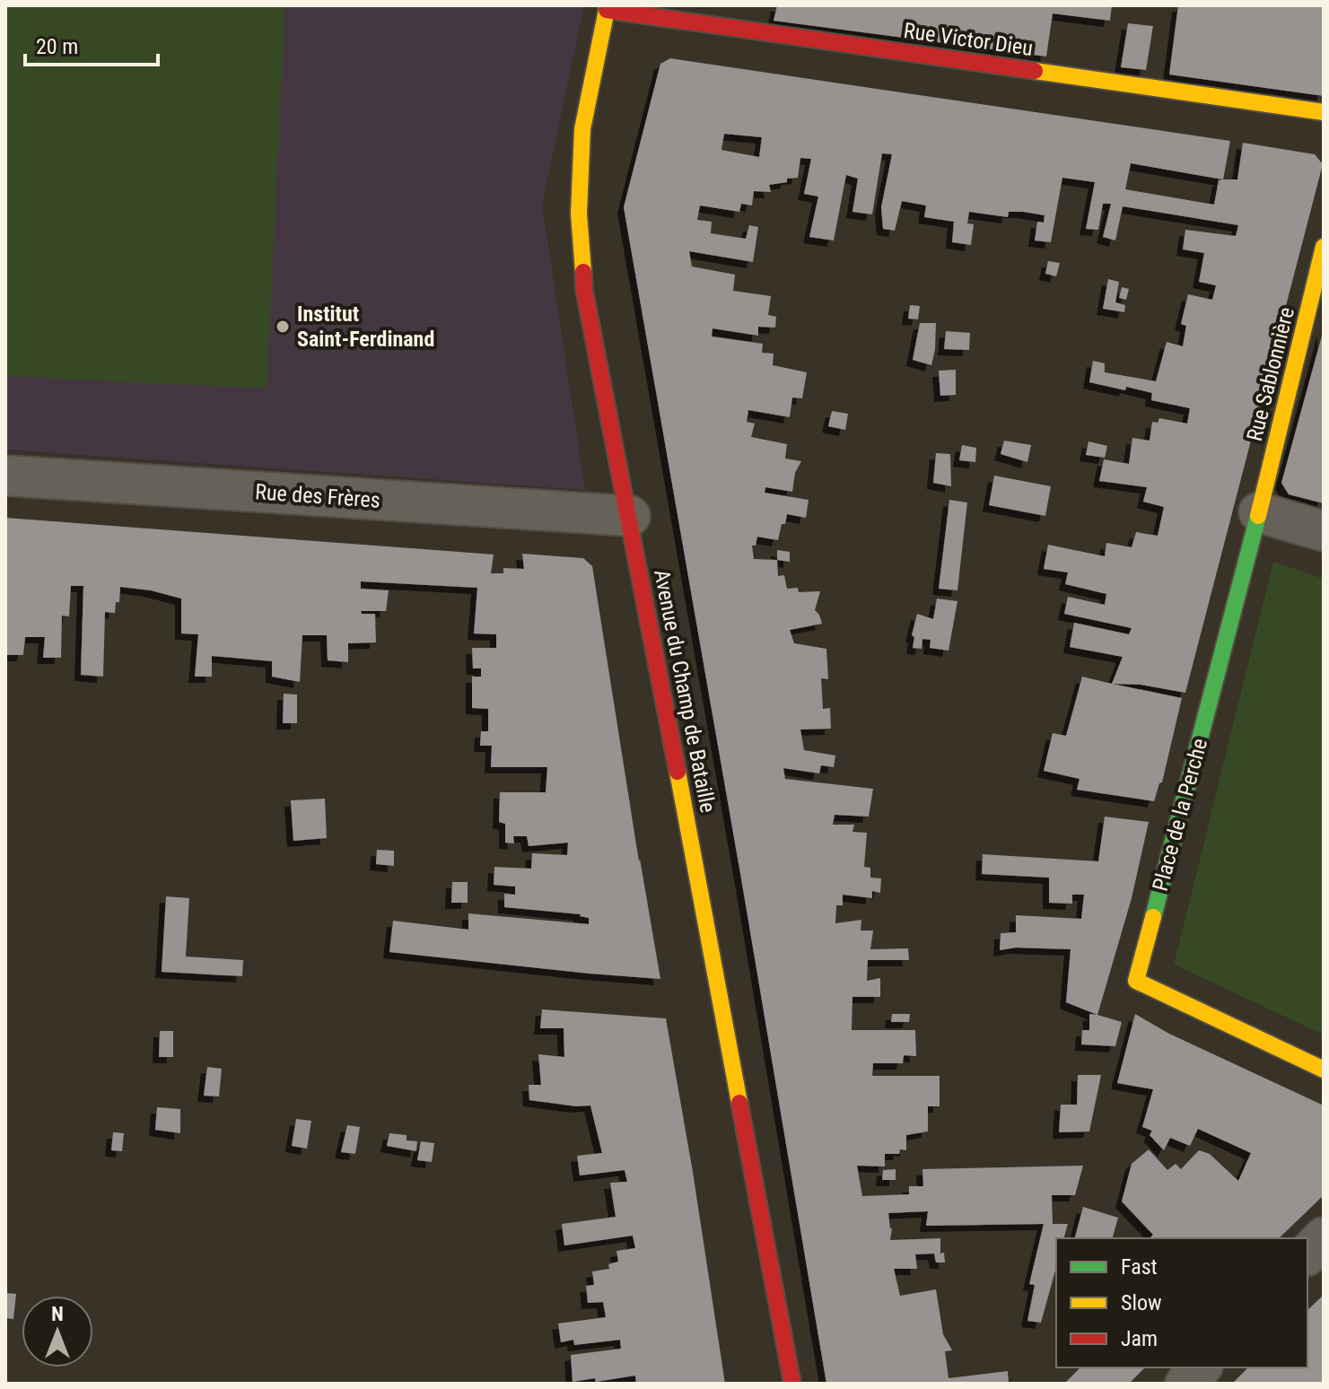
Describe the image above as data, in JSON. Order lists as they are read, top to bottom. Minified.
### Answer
{"streets":{"street":["Rue Victor Dieu","Rue Sablonnière","Rue des Frères","Avenue du Champ de Bataille","Place de la Perche"]},"crossings":[["Rue Victor Dieu","Avenue du Champ de Bataille"],["Rue Sablonnière","Place de la Perche"],["Rue des Frères","Avenue du Champ de Bataille"]],"places":["Institut Saint-Ferdinand"],"legend":["Fast","Slow","Jam"],"scale_bar":"20 m","north":"top"}
